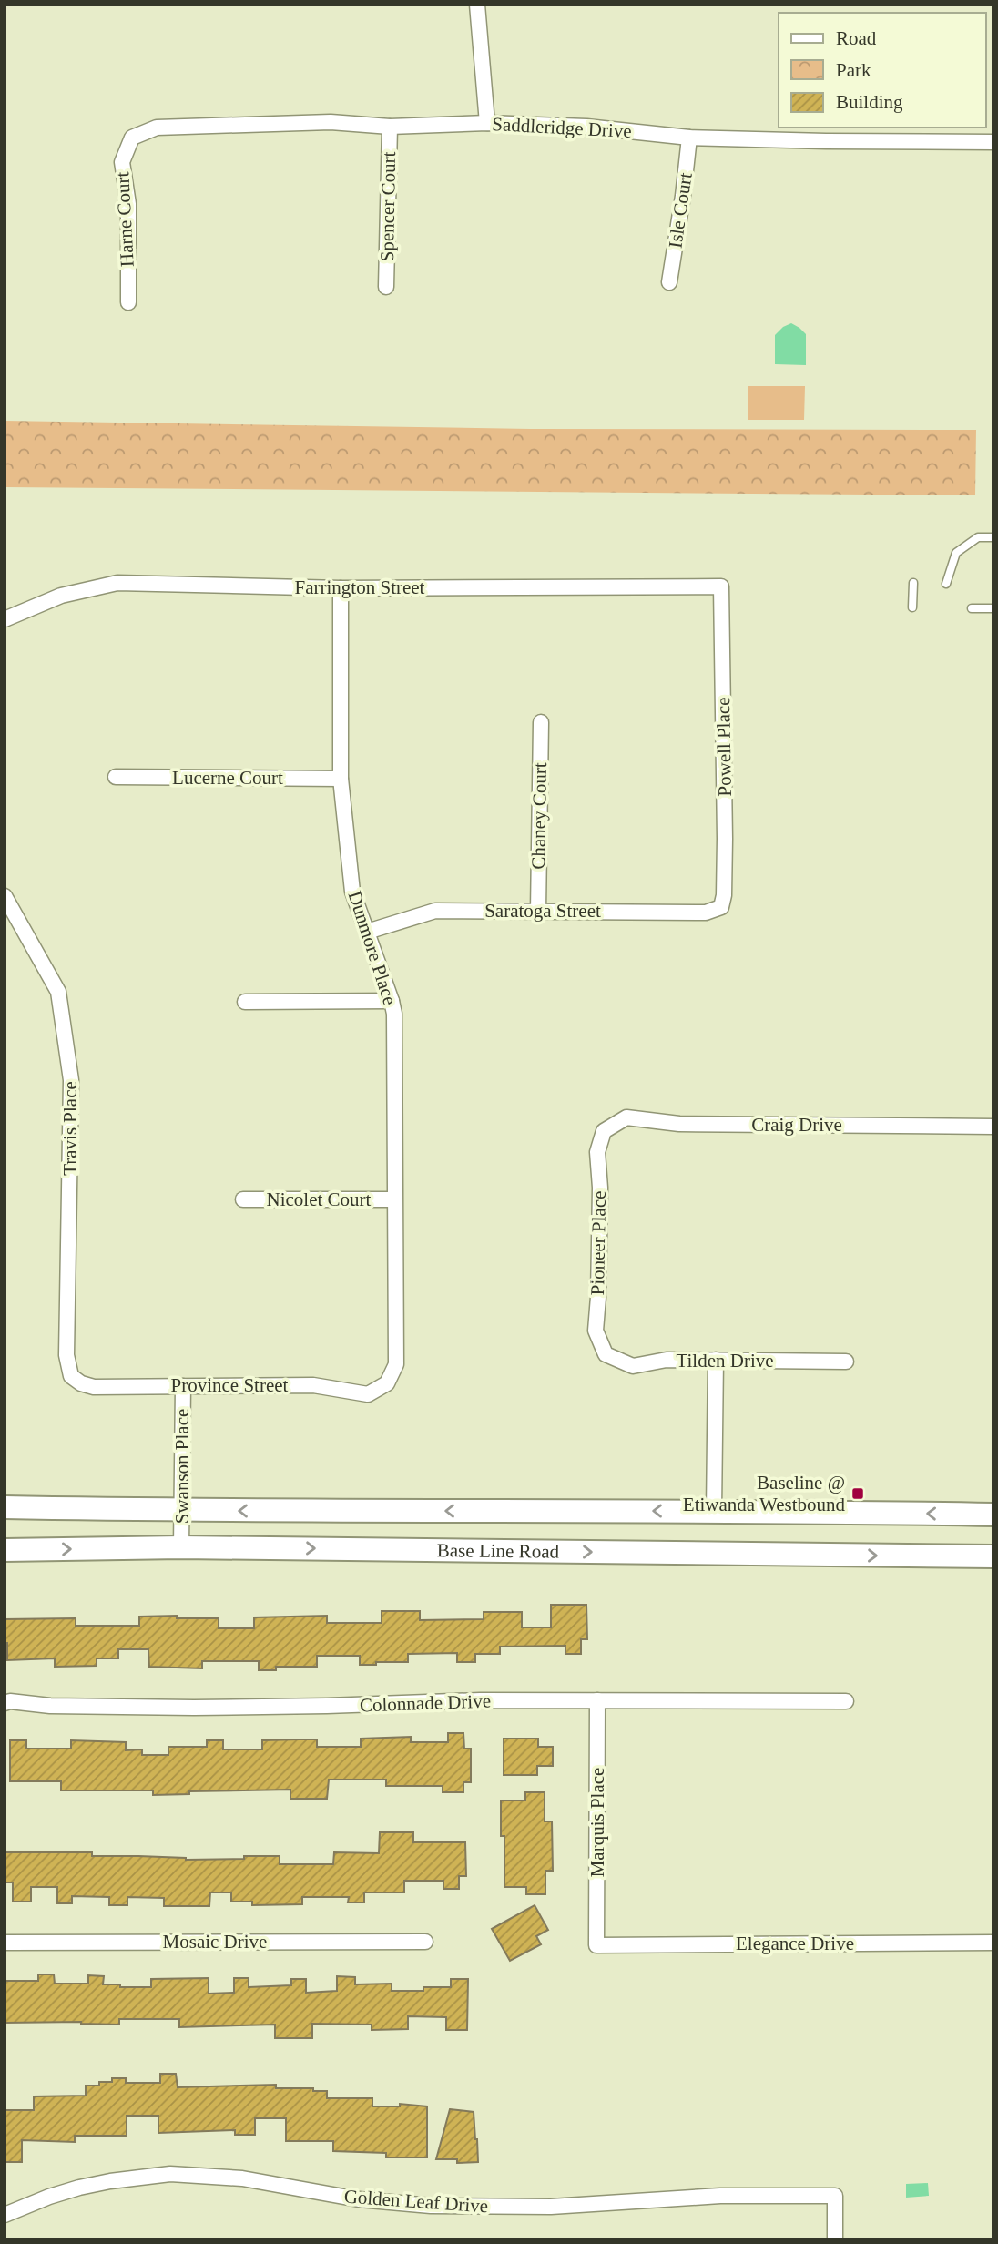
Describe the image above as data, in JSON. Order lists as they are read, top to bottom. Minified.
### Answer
{"streets":{"main road":["Base Line Road"],"street":["Saddleridge Drive","Spencer Court","Isle Court","Harne Court","Farrington Street","Powell Place","Lucerne Court","Chaney Court","Saratoga Street","Dunmore Place","Craig Drive","Travis Place","Nicolet Court","Pioneer Place","Tilden Drive","Province Street","Swanson Place","Colonnade Drive","Marquis Place","Mosaic Drive","Elegance Drive","Golden Leaf Drive"]},"crossings":[["Saddleridge Drive","Spencer Court"],["Saddleridge Drive","Isle Court"],["Saddleridge Drive","Harne Court"],["Farrington Street","Powell Place"],["Farrington Street","Dunmore Place"],["Powell Place","Saratoga Street"],["Lucerne Court","Dunmore Place"],["Chaney Court","Saratoga Street"],["Saratoga Street","Dunmore Place"],["Dunmore Place","Nicolet Court"],["Dunmore Place","Province Street"],["Craig Drive","Pioneer Place"],["Travis Place","Province Street"],["Pioneer Place","Tilden Drive"],["Province Street","Swanson Place"],["Swanson Place","Base Line Road"],["Colonnade Drive","Marquis Place"],["Marquis Place","Elegance Drive"]],"places":{"transit":["Baseline @ Etiwanda Westbound"]},"legend":["Road","Park","Building"]}
